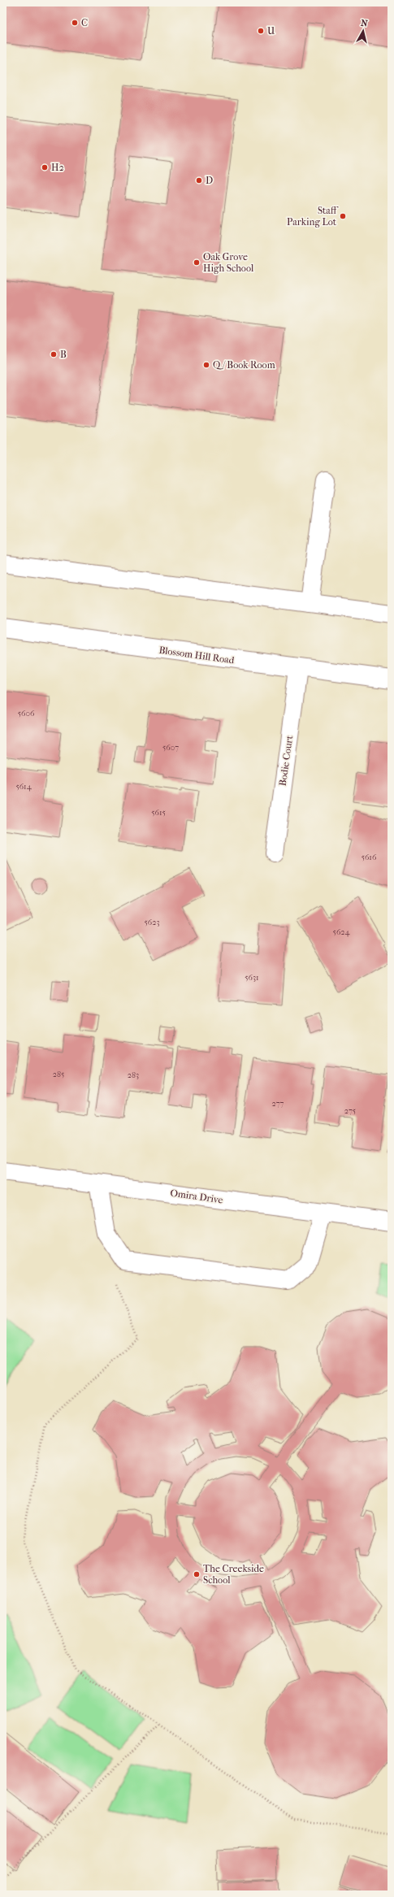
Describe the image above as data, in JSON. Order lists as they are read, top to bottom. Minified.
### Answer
{"streets":{"main road":["Blossom Hill Road","Bodie Court","Omira Drive"]},"crossings":[["Blossom Hill Road","Bodie Court"]],"places":["C","U","H2","D","Staff Parking Lot","Oak Grove High School","B","Q / Book Room","The Creekside School"],"house_numbers":["5606","5607","5614","5615","5616","5623","5624","5631","285","283","277","275"],"north":"top"}
